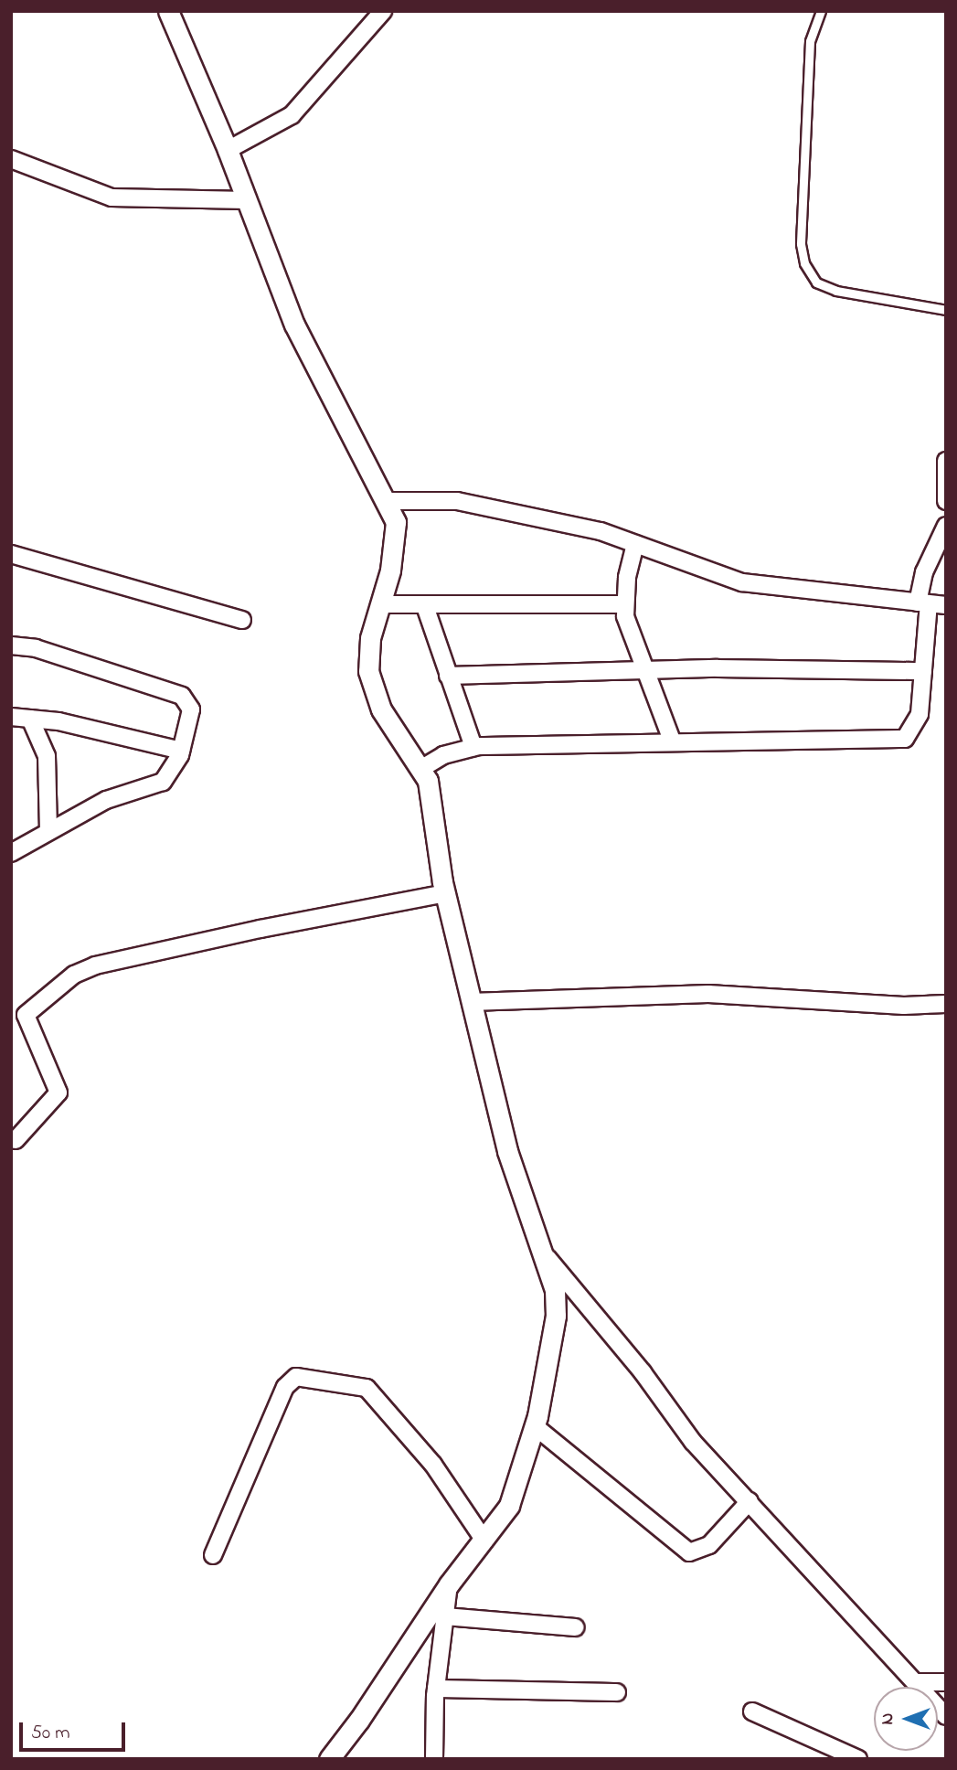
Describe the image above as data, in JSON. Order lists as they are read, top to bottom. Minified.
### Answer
{"scale_bar":"50 m","north":"left"}
